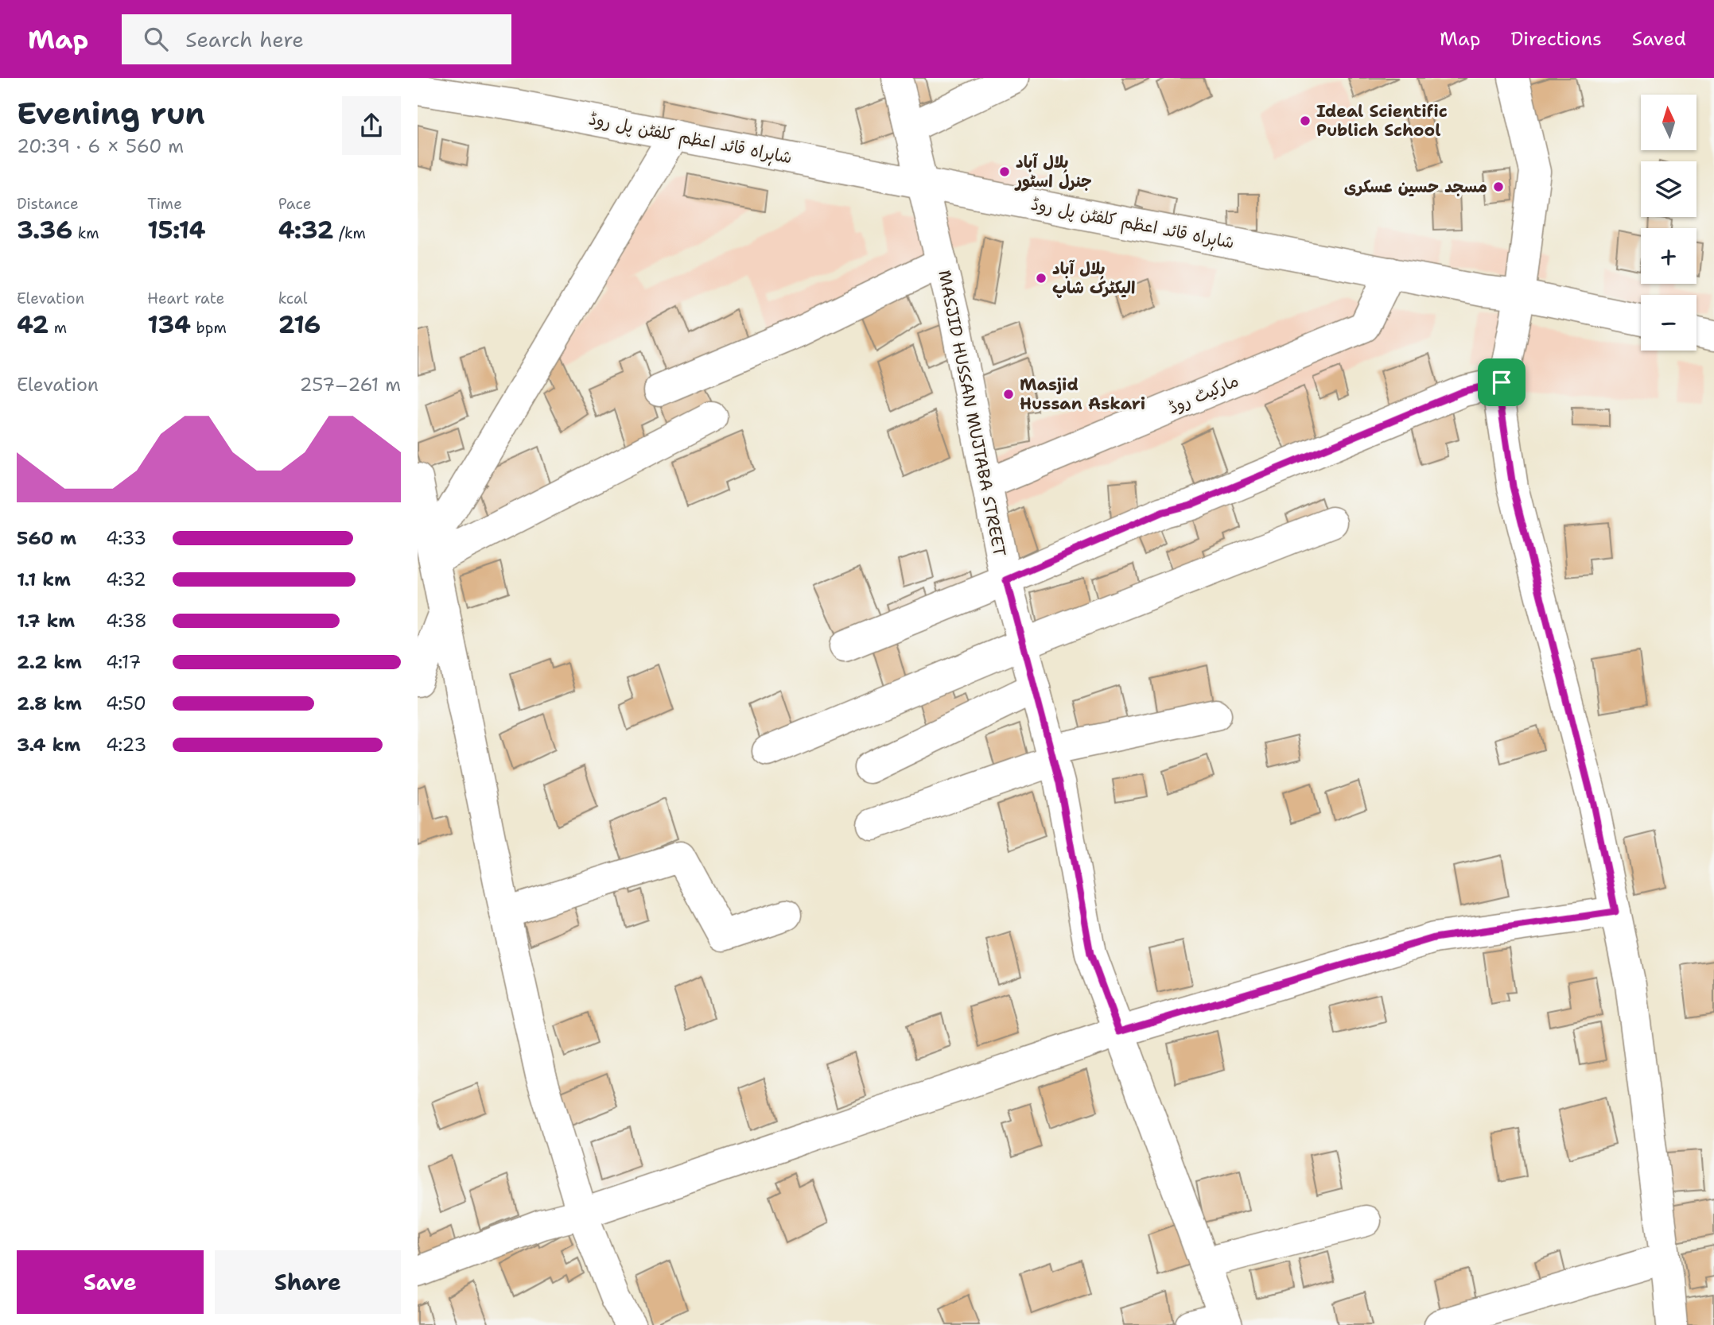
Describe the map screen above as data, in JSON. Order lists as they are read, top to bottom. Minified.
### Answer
{"streets":{"main road":["شاہراہ قائد اعظم کلفٹن پل روڈ","مارکیٹ روڈ","MASJID HUSSAN MUJTABA STREET"]},"crossings":[["شاہراہ قائد اعظم کلفٹن پل روڈ","مارکیٹ روڈ"],["شاہراہ قائد اعظم کلفٹن پل روڈ","MASJID HUSSAN MUJTABA STREET"],["مارکیٹ روڈ","MASJID HUSSAN MUJTABA STREET"]],"places":["Ideal Scientific Publich School","ہلال آباد جنرل اسٹور","مسجد حسین عسکری","ہلال آباد الیکٹرک شاپ","Masjid Hussan Askari"],"north":"top","page":{"header":"Map","search":"Search here","nav":["Map","Directions","Saved"],"heading":["Evening run","20:39 · 6 × 560 m"],"map_buttons":["+","−"],"stats":[["Distance","3.36 km"],["Time","15:14"],["Pace","4:32 /km"],["Elevation","42 m"],["Heart rate","134 bpm"],["kcal","216"]],"chart":["Elevation","257–261 m"],"list":[{"name":"560 m","note":"4:33"},{"name":"1.1 km","note":"4:32"},{"name":"1.7 km","note":"4:38"},{"name":"2.2 km","note":"4:17"},{"name":"2.8 km","note":"4:50"},{"name":"3.4 km","note":"4:23"}],"buttons":["Save","Share"]}}
